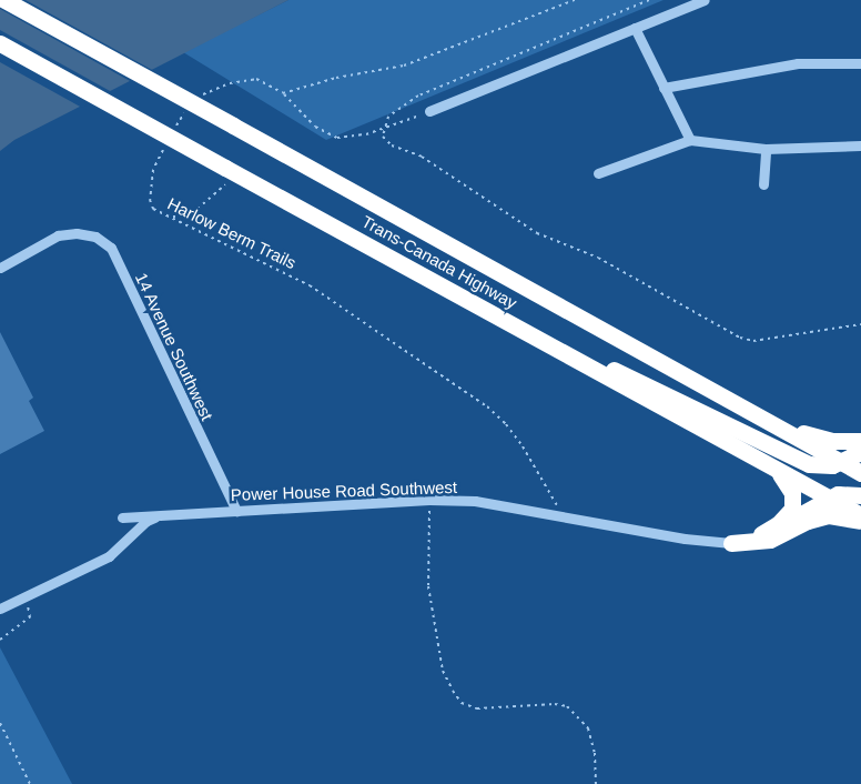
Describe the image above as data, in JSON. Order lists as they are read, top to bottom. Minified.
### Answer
{"streets":{"highway":["Trans-Canada Highway"],"street":["14 Avenue Southwest","Power House Road Southwest"],"path":["Harlow Berm Trails"]},"crossings":[["Harlow Berm Trails","Power House Road Southwest"],["14 Avenue Southwest","Power House Road Southwest"]]}
